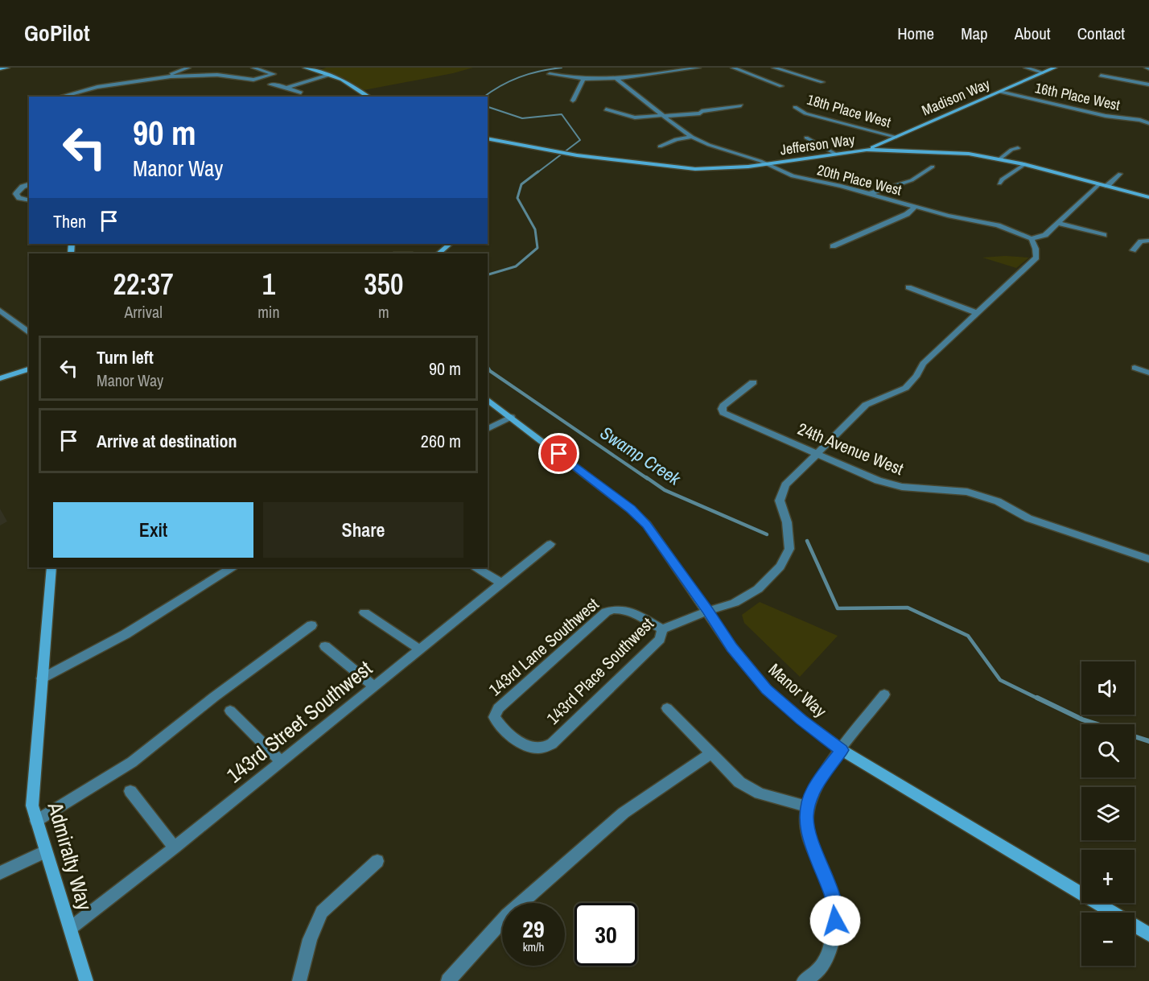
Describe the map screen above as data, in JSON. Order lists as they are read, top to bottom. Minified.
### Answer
{"streets":{"street":["16th Place West","Madison Way","18th Place West","Jefferson Way","20th Place West","24th Avenue West","143rd Lane Southwest","143rd Place Southwest","Manor Way","143rd Street Southwest","Admiralty Way"]},"crossings":[["16th Place West","Madison Way"],["Madison Way","18th Place West"],["Madison Way","Jefferson Way"],["Jefferson Way","20th Place West"],["20th Place West","143rd Place Southwest"],["24th Avenue West","143rd Place Southwest"],["143rd Lane Southwest","143rd Place Southwest"],["143rd Place Southwest","Manor Way"],["143rd Street Southwest","Admiralty Way"]],"water":["Swamp Creek"],"page":{"header":"GoPilot","nav":["Home","Map","About","Contact"],"turn":["90 m","Manor Way"],"then":"Then","eta":["22:37","Arrival","1","min","350","m"],"list":[{"name":"Turn left","note":"Manor Way","value":"90 m"},{"name":"Arrive at destination","value":"260 m"}],"buttons":["Exit","Share"],"map_buttons":["+","−"],"speed":"29 km/h","limit":"30"}}
